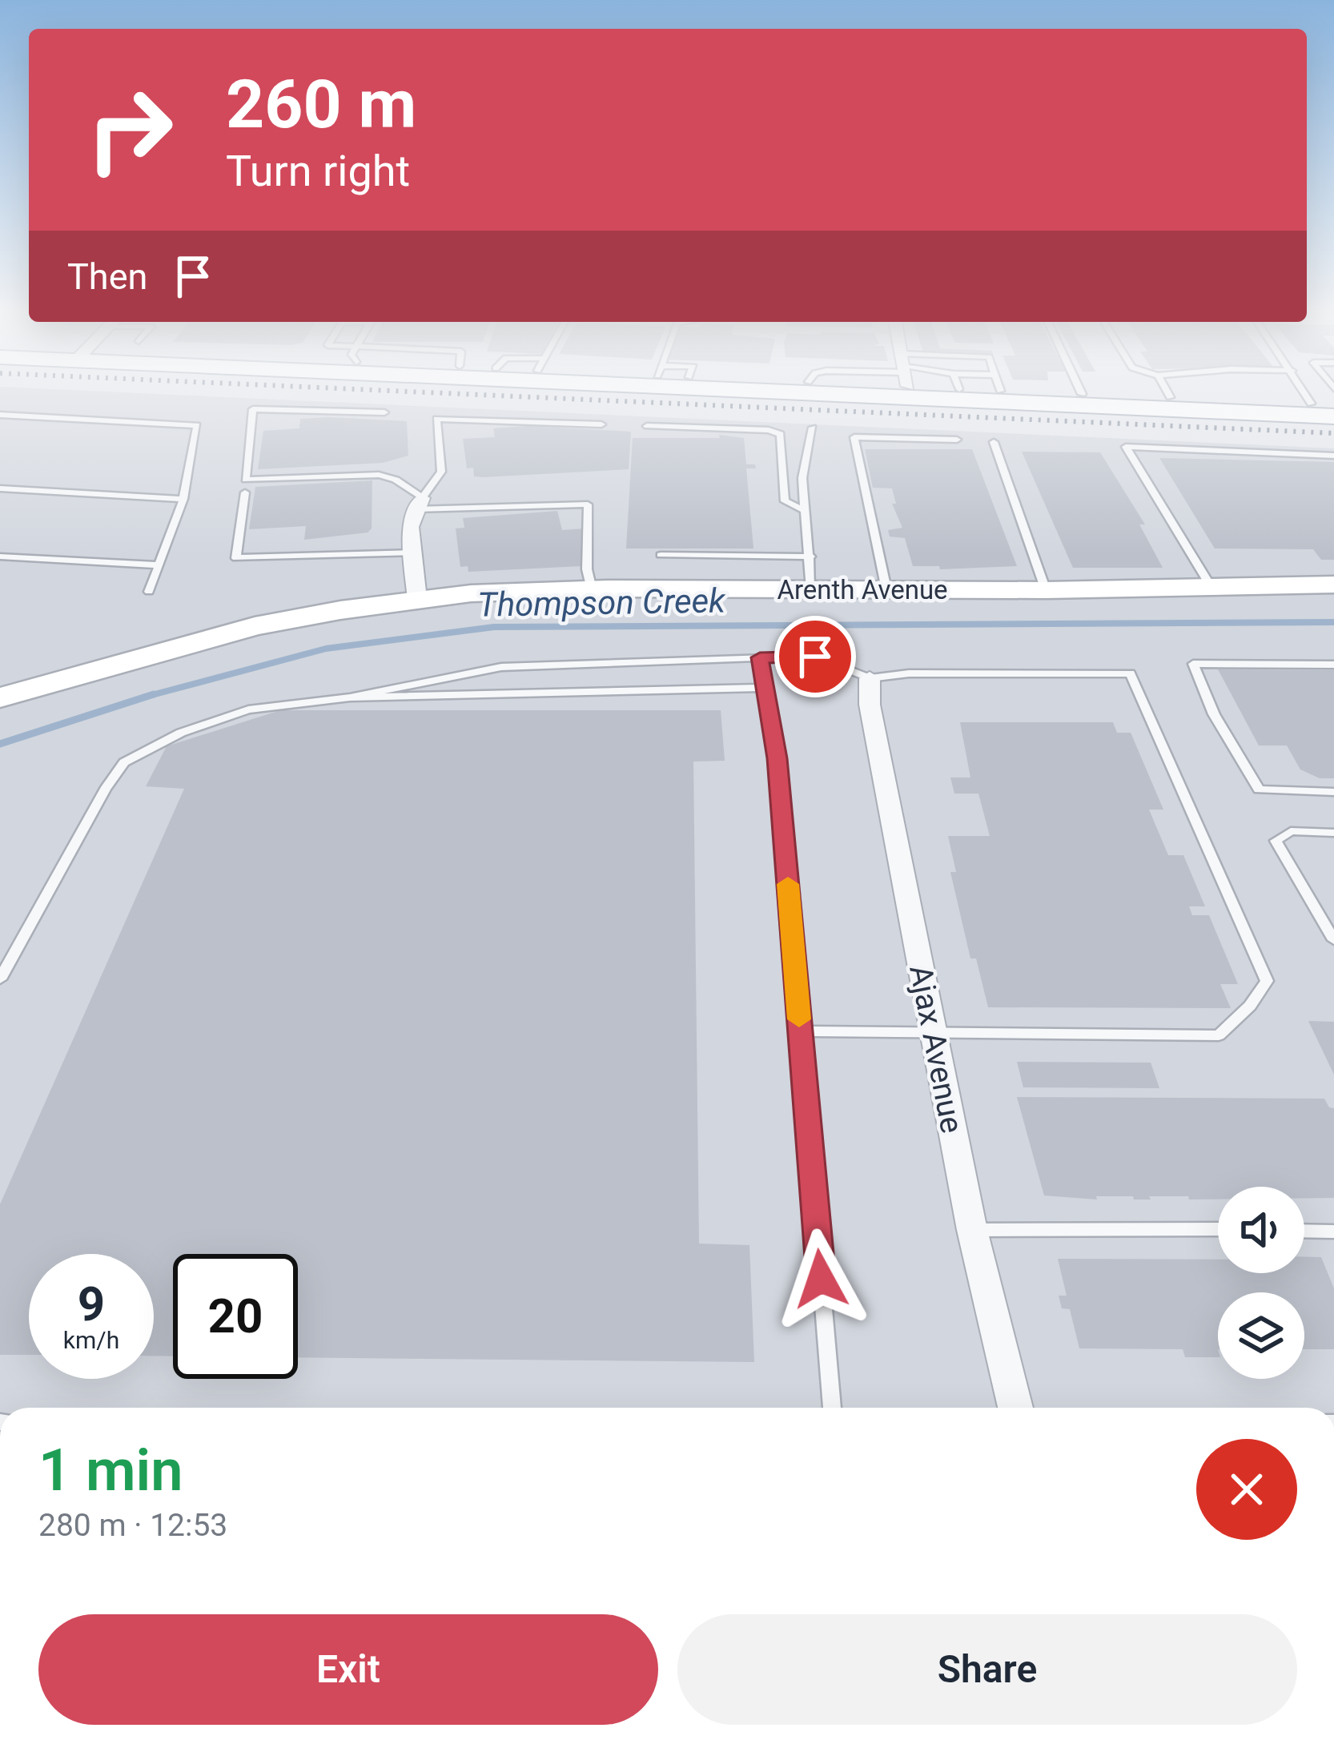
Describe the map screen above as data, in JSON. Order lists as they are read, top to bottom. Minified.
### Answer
{"streets":{"street":["Arenth Avenue","Ajax Avenue"]},"water":["Thompson Creek"],"page":{"turn":["260 m","Turn right"],"then":"Then","speed":"9 km/h","limit":"20","heading":["1 min","280 m · 12:53"],"buttons":["Exit","Share"]}}
